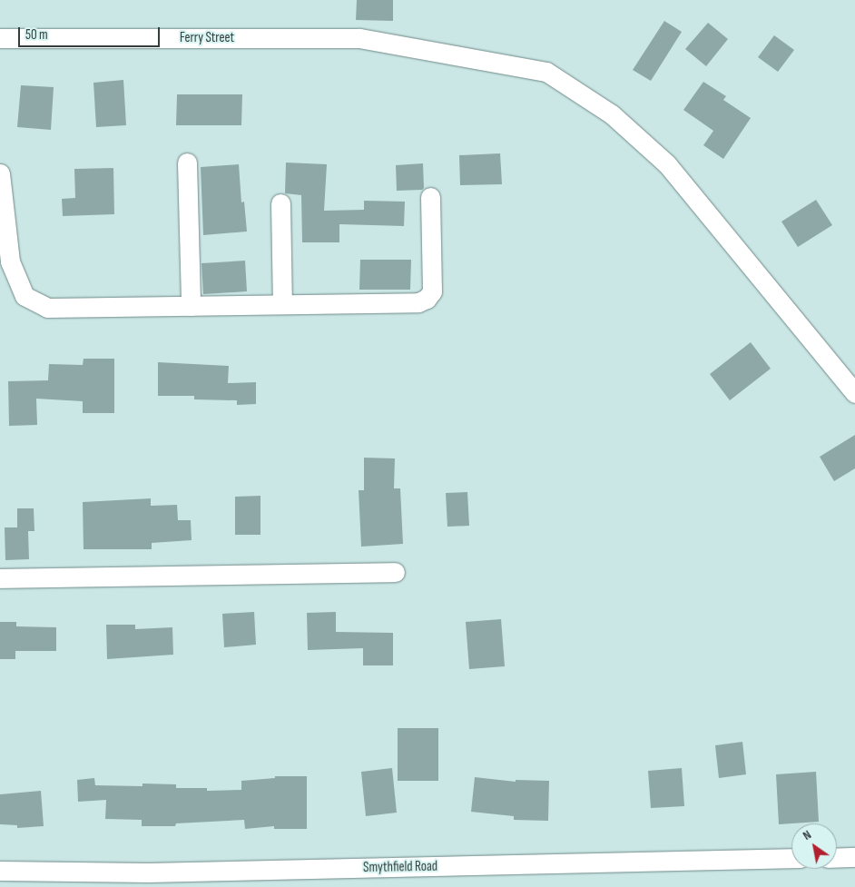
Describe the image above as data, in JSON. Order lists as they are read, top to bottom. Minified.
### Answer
{"streets":{"street":["Ferry Street","Smythfield Road"]},"scale_bar":"50 m","north":"top left"}
